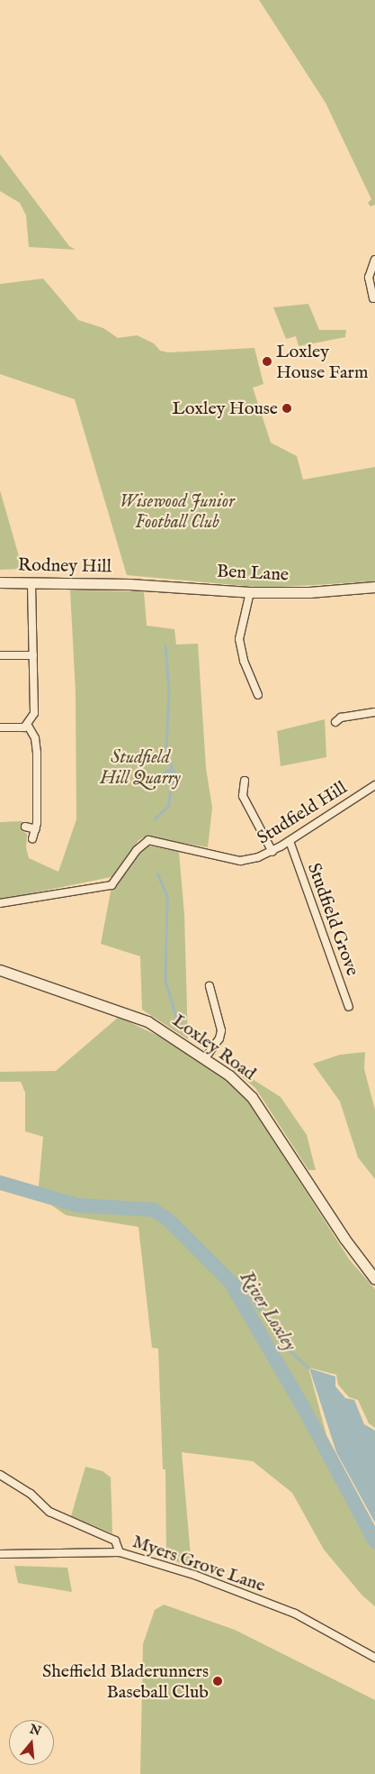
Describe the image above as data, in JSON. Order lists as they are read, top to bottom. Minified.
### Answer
{"streets":{"main road":["Rodney Hill","Ben Lane","Loxley Road"],"street":["Studfield Hill","Studfield Grove","Myers Grove Lane"]},"crossings":[["Rodney Hill","Ben Lane"],["Studfield Hill","Studfield Grove"]],"water":["River Loxley"],"parks":["Wisewood Junior Football Club","Studfield Hill Quarry"],"places":["Loxley House Farm","Loxley House","Sheffield Bladerunners Baseball Club"],"north":"top"}
